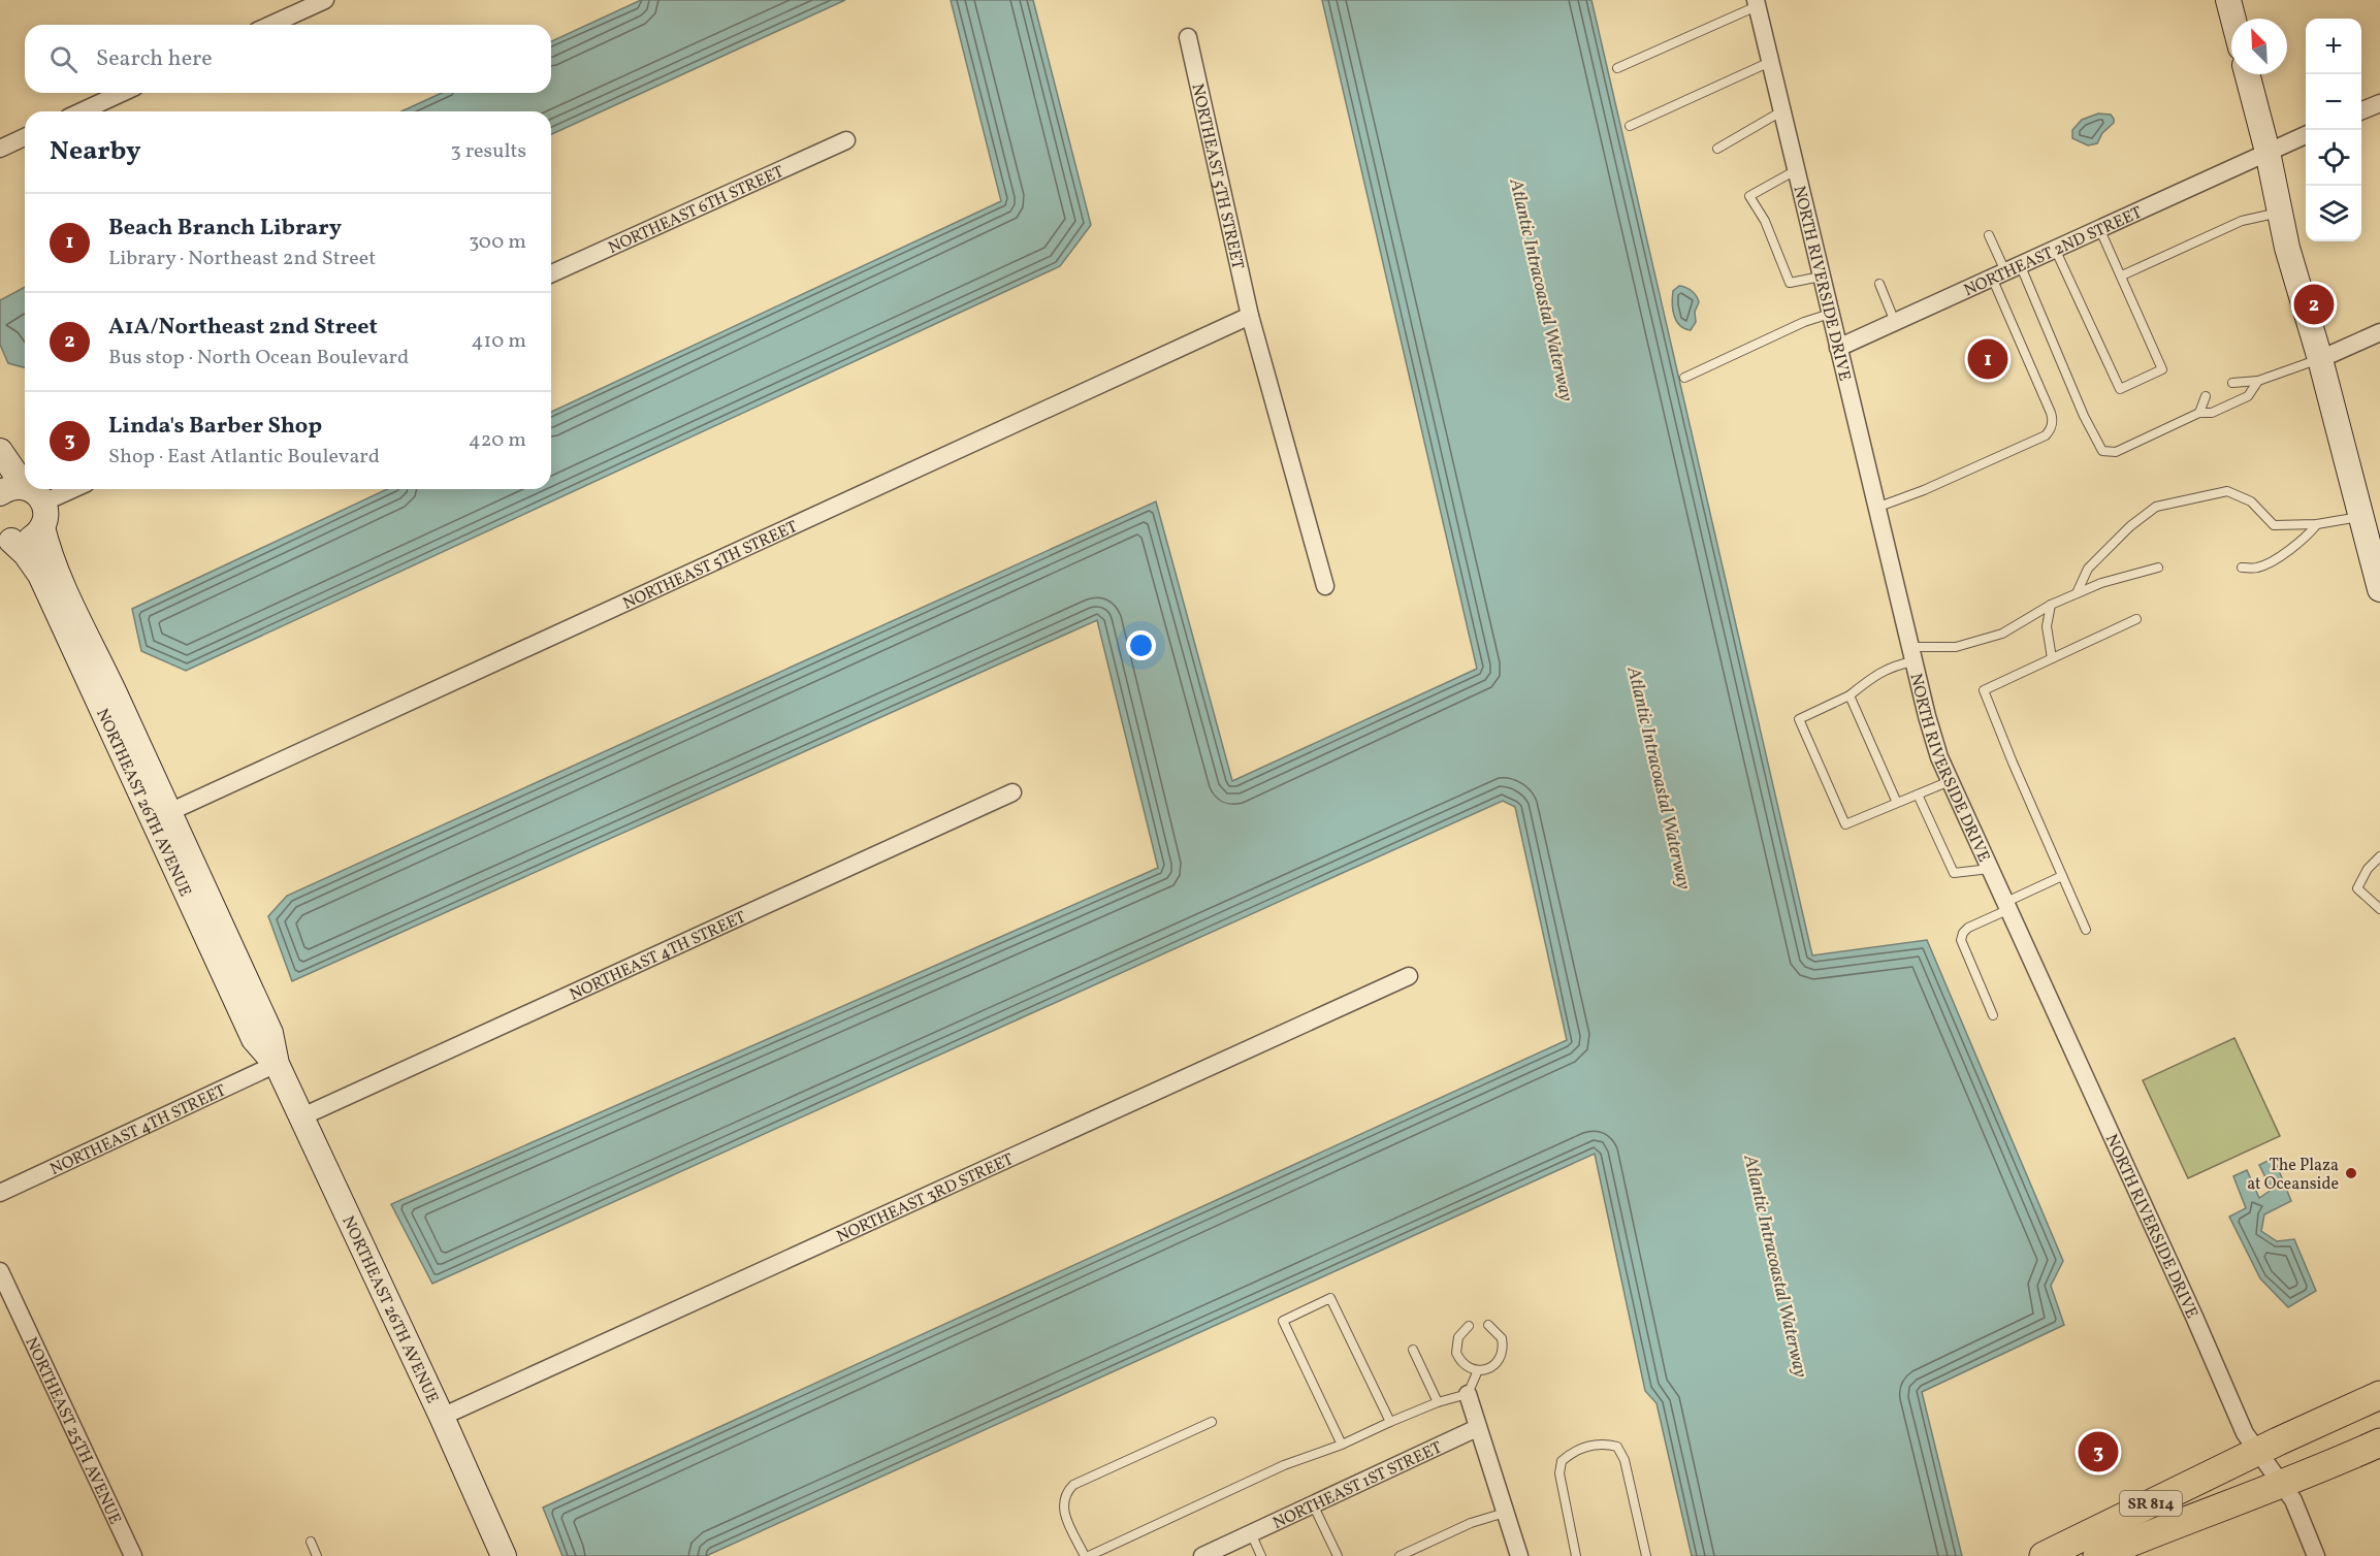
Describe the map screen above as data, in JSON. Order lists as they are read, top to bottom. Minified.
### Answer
{"streets":{"main road":["SR 814"],"street":["NORTHEAST 5TH STREET","NORTHEAST 6TH STREET","NORTHEAST 2ND STREET","NORTH RIVERSIDE DRIVE","NORTHEAST 26TH AVENUE","NORTHEAST 4TH STREET","NORTHEAST 3RD STREET","NORTHEAST 25TH AVENUE","NORTHEAST 1ST STREET"]},"crossings":[["NORTHEAST 5TH STREET","NORTHEAST 26TH AVENUE"],["NORTHEAST 2ND STREET","NORTH RIVERSIDE DRIVE"],["NORTH RIVERSIDE DRIVE","SR 814"],["NORTHEAST 26TH AVENUE","NORTHEAST 4TH STREET"],["NORTHEAST 26TH AVENUE","NORTHEAST 3RD STREET"]],"water":["Atlantic Intracoastal Waterway"],"places":["The Plaza at Oceanside"],"north":"top left","page":{"map_buttons":["+","−"],"search":"Search here","heading":["Nearby","3 results"],"list":[{"mark":"1","name":"Beach Branch Library","note":"Library · Northeast 2nd Street","value":"300 m"},{"mark":"2","name":"A1A/Northeast 2nd Street","note":"Bus stop · North Ocean Boulevard","value":"410 m"},{"mark":"3","name":"Linda's Barber Shop","note":"Shop · East Atlantic Boulevard","value":"420 m"}],"pins":["2","1","3"]}}
